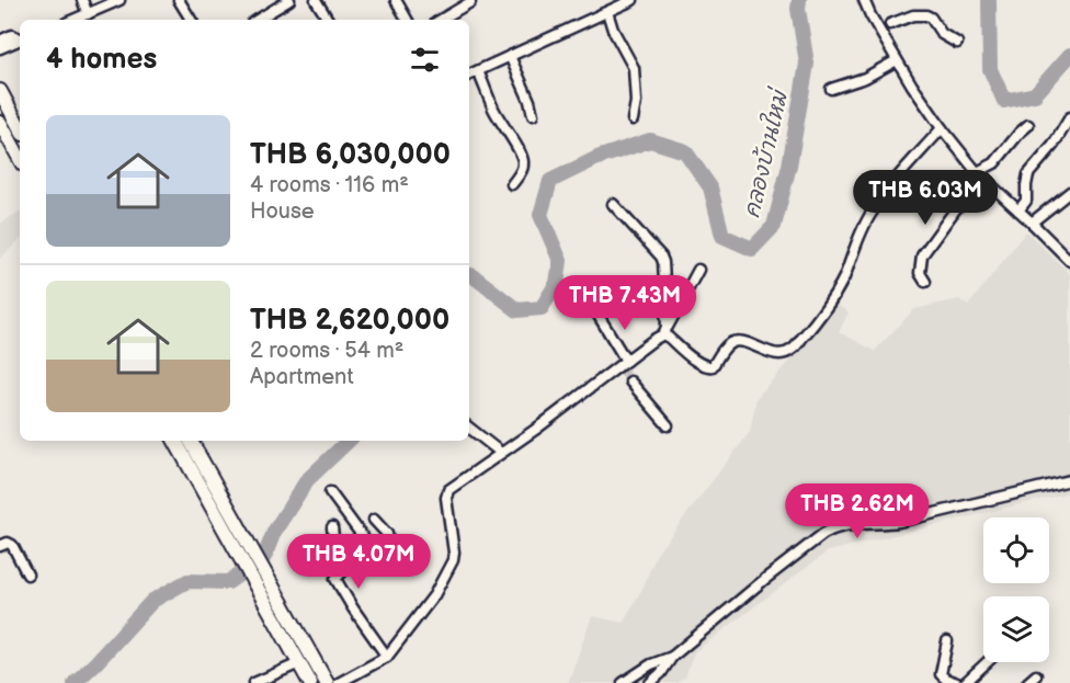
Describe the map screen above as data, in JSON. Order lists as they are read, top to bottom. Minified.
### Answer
{"water":["คลองบ้านใหม่"],"page":{"heading":"4 homes","list":[{"name":"THB 6,030,000","note":"4 rooms · 116 m² · House"},{"name":"THB 2,620,000","note":"2 rooms · 54 m² · Apartment"}],"price":["THB 6.03M","THB 7.43M","THB 2.62M","THB 4.07M"]}}
